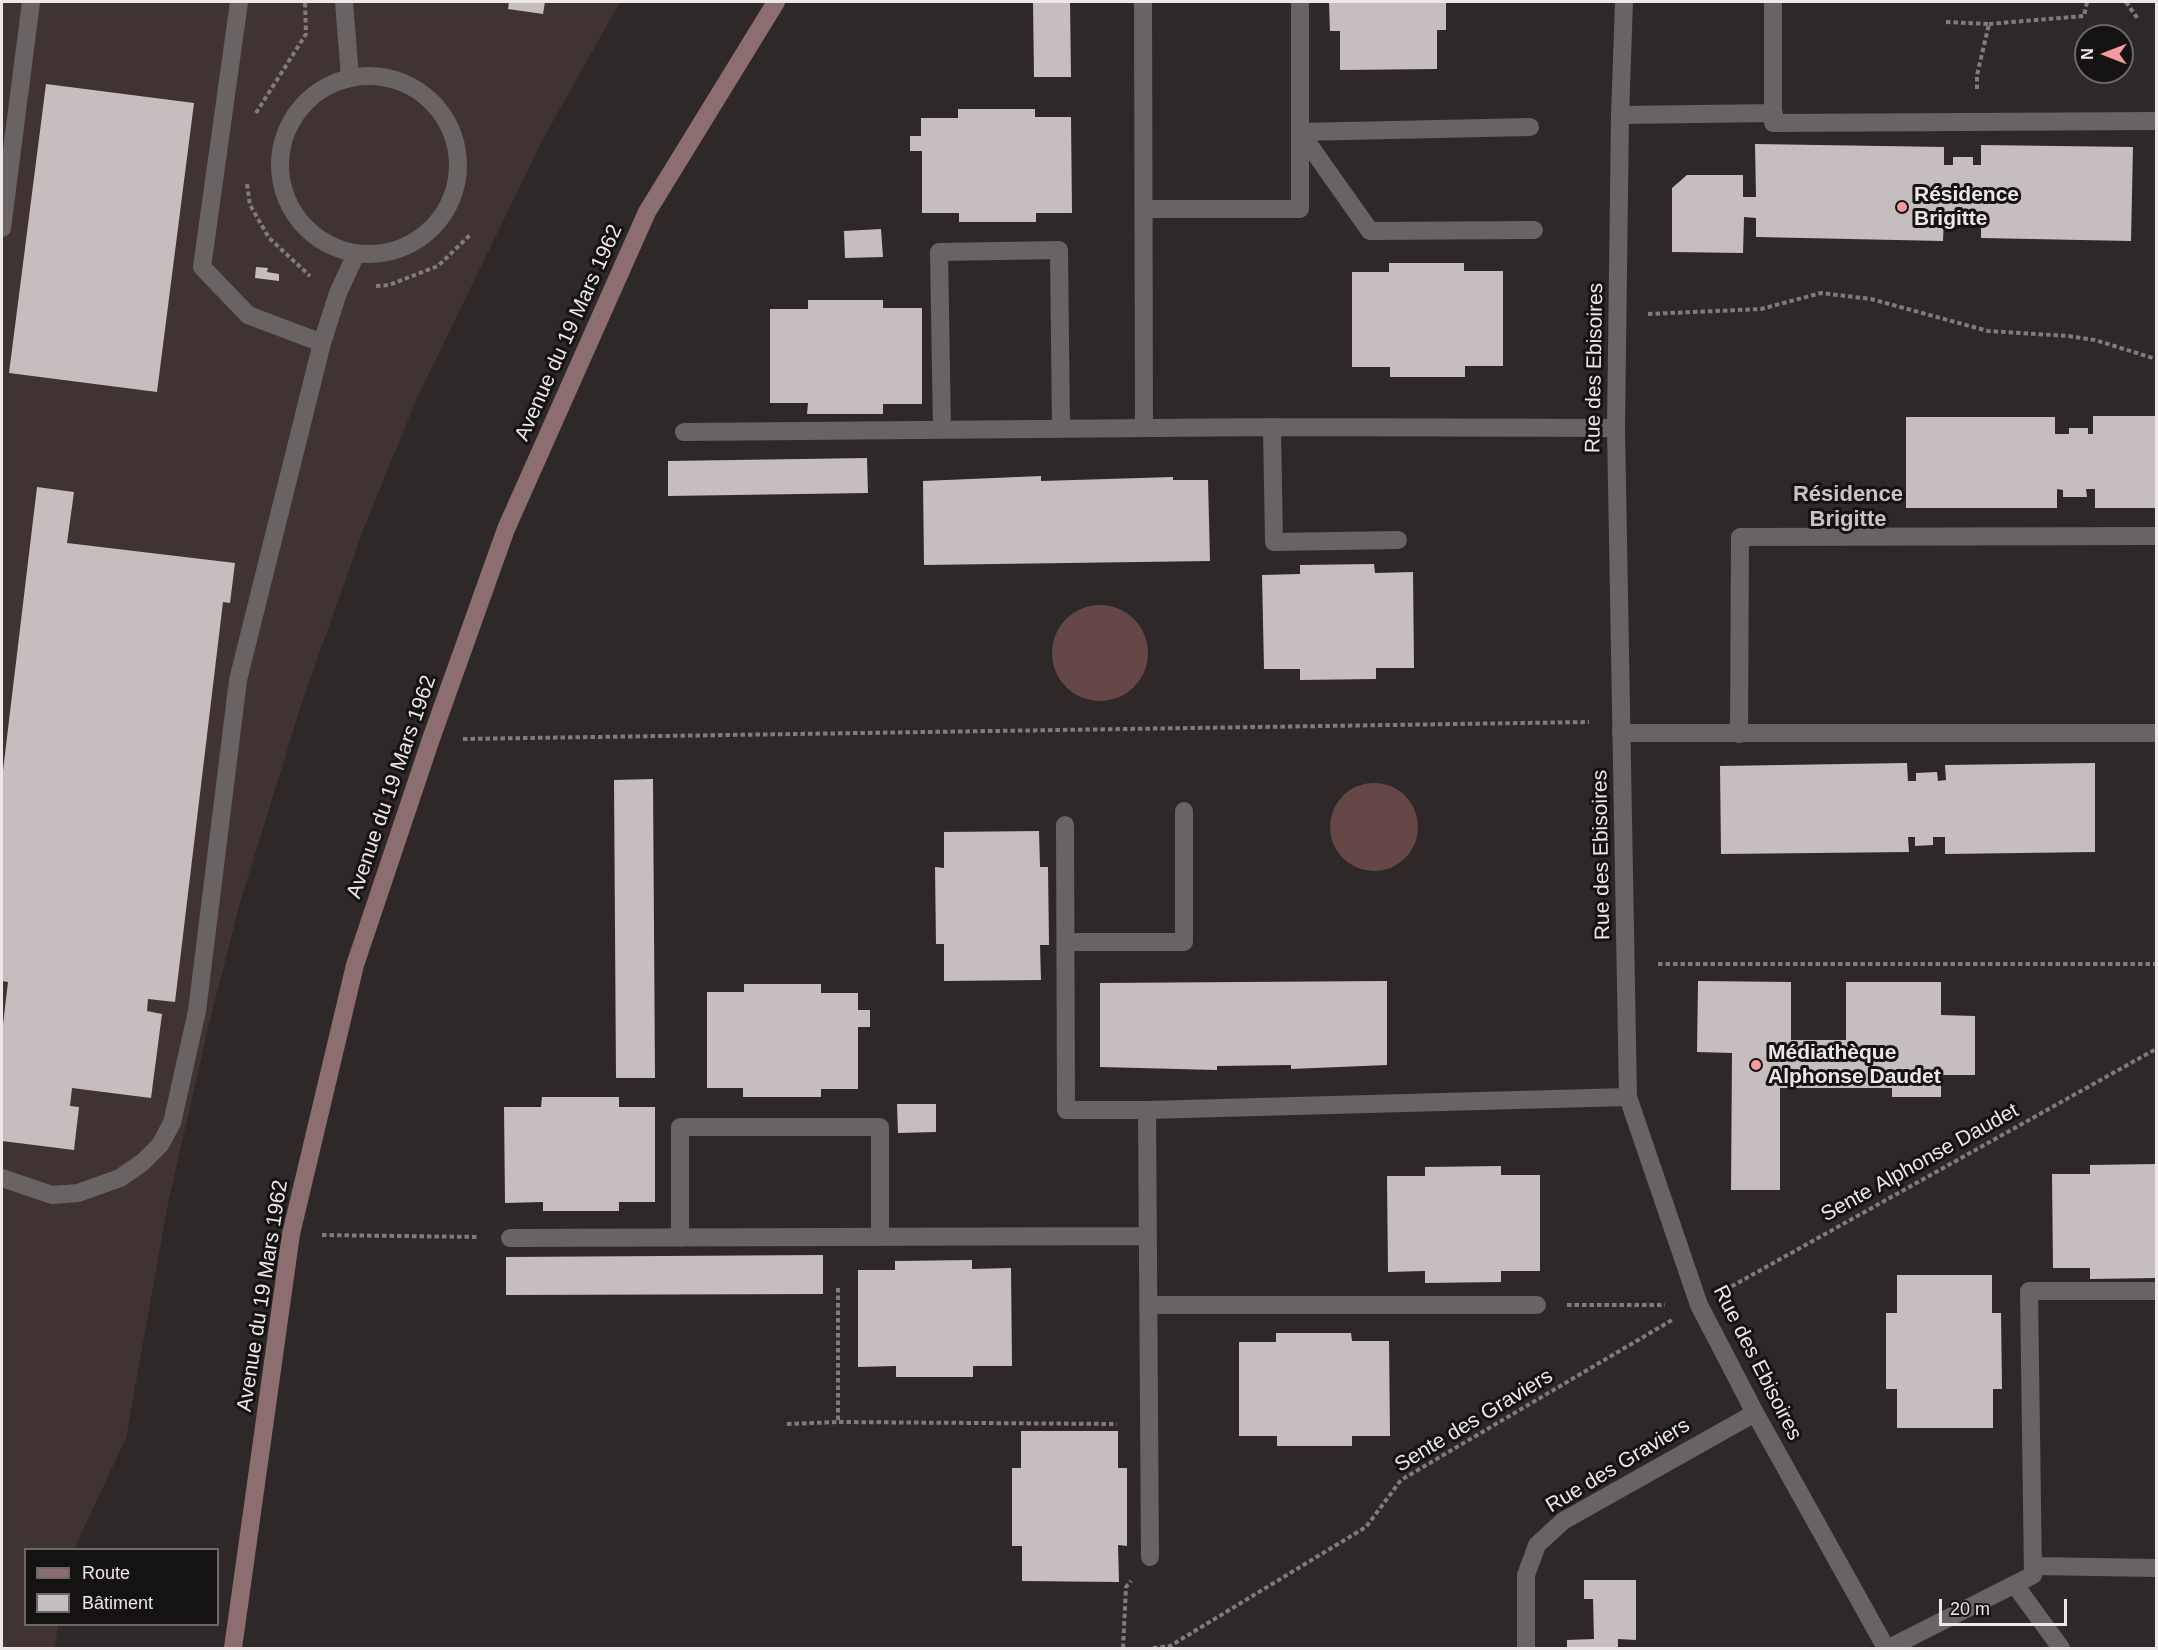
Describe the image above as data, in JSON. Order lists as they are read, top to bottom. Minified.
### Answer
{"streets":{"main road":["Avenue du 19 Mars 1962"],"street":["Rue des Ebisoires","Rue des Graviers"],"path":["Sente Alphonse Daudet","Sente des Graviers"]},"crossings":[["Rue des Ebisoires","Sente Alphonse Daudet"],["Rue des Ebisoires","Sente des Graviers"],["Rue des Ebisoires","Rue des Graviers"],["Sente Alphonse Daudet","Sente des Graviers"]],"districts":["Résidence Brigitte"],"places":["Résidence Brigitte","Médiathèque Alphonse Daudet"],"legend":["Route","Bâtiment"],"scale_bar":"20 m","north":"left"}
